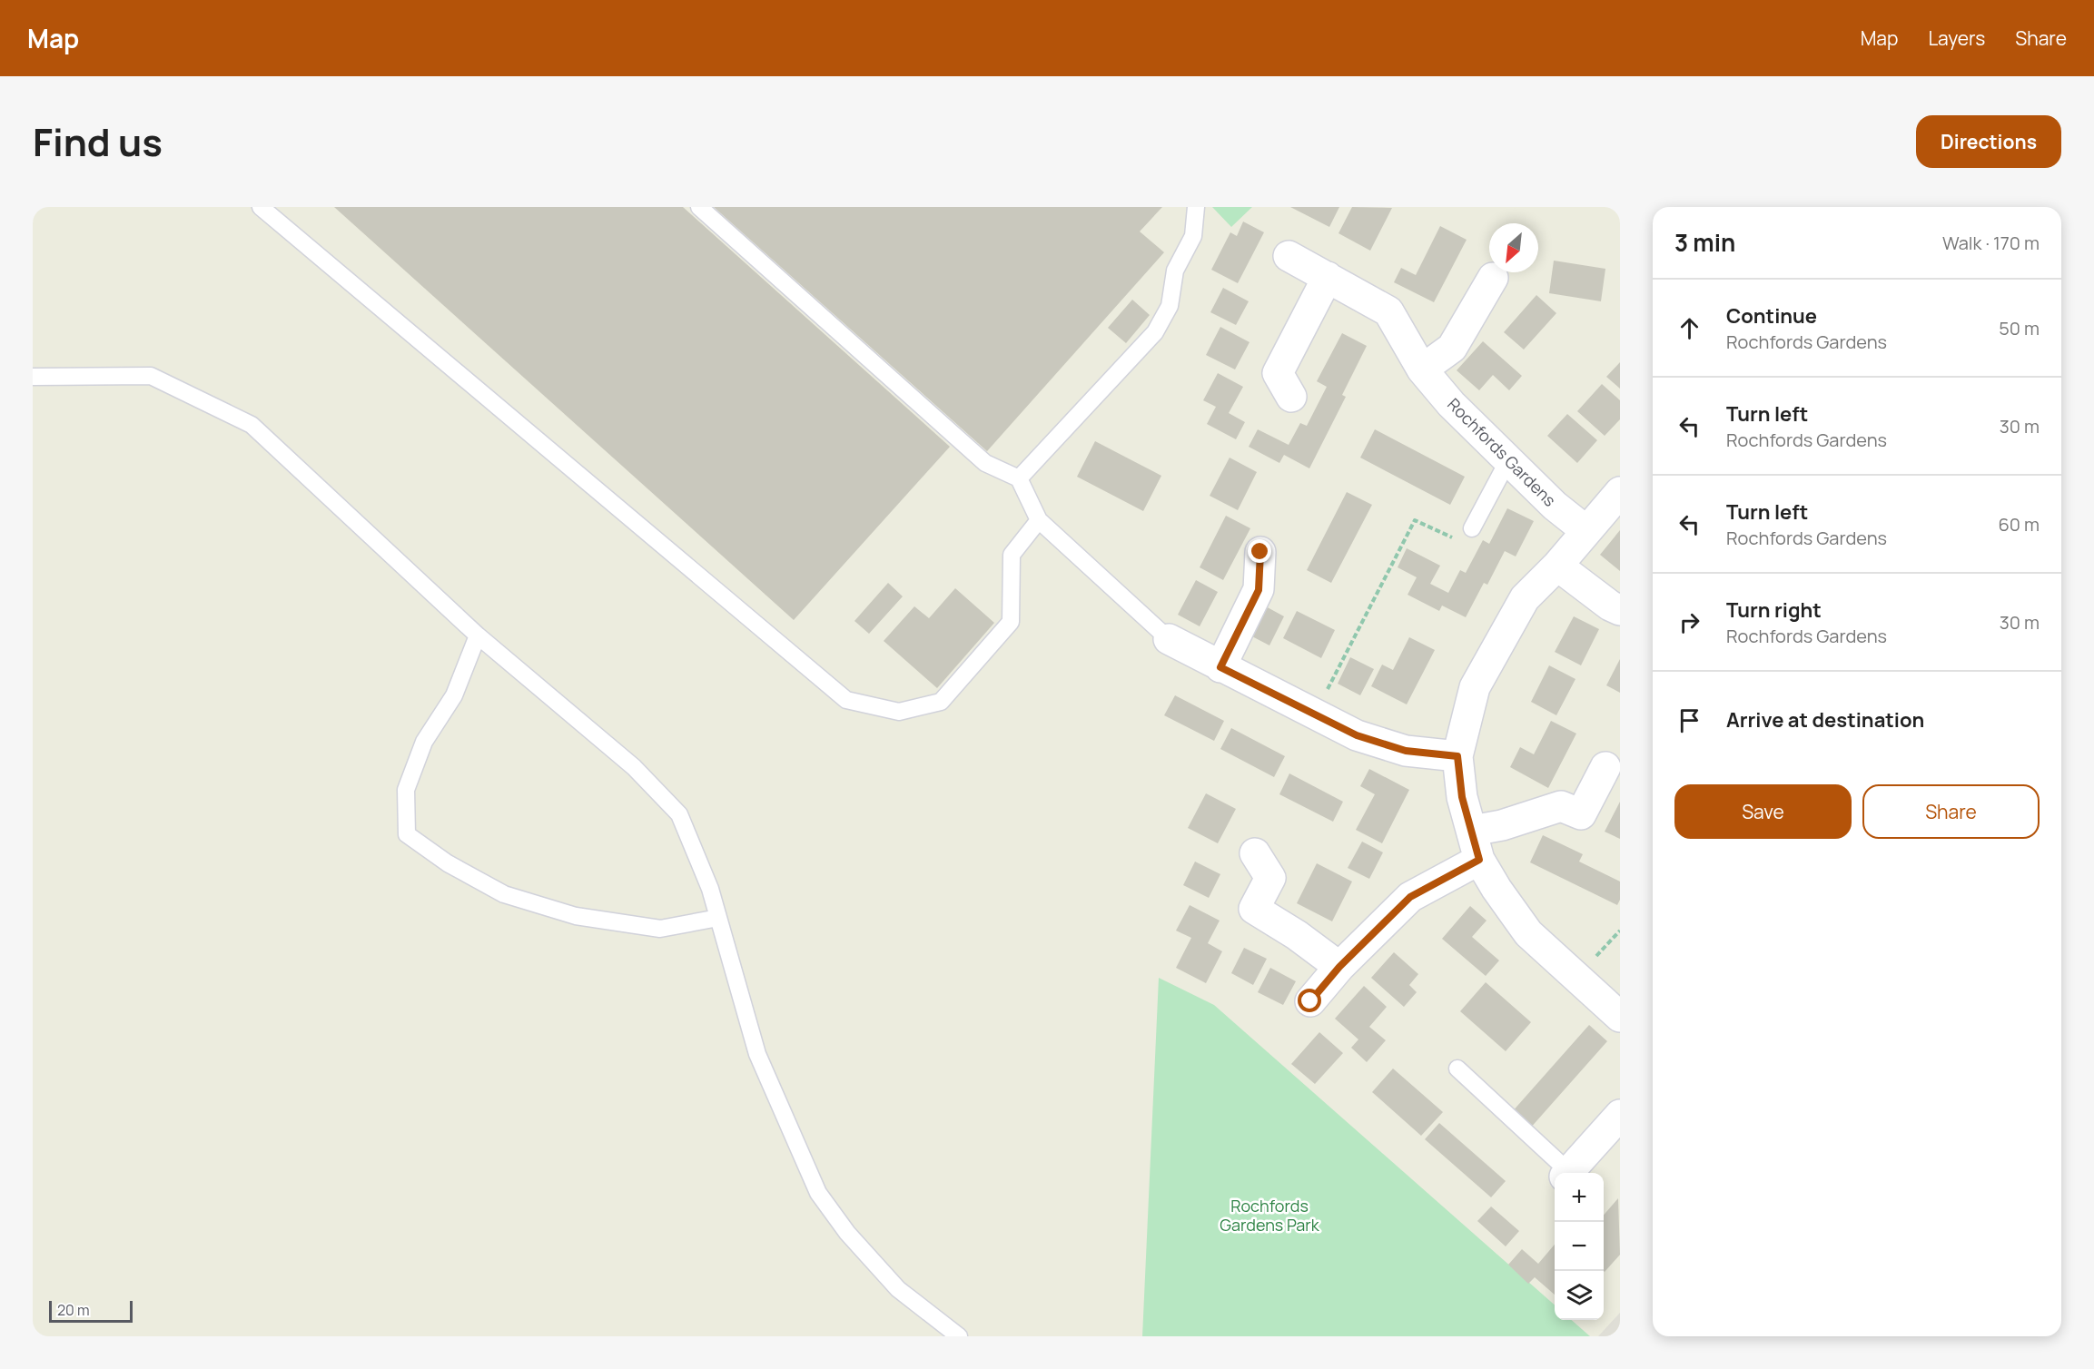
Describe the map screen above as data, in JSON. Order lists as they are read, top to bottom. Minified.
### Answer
{"streets":{"street":["Rochfords Gardens"]},"parks":["Rochfords Gardens Park"],"scale_bar":"20 m","north":"bottom left","page":{"header":"Map","nav":["Map","Layers","Share"],"title":"Find us","buttons":["Directions",["Save","Share"]],"heading":["3 min","Walk · 170 m"],"list":[["Continue","Rochfords Gardens","50 m"],["Turn left","Rochfords Gardens","30 m"],["Turn left","Rochfords Gardens","60 m"],["Turn right","Rochfords Gardens","30 m"],"Arrive at destination"],"map_buttons":["+","−"],"scale":"20 m"}}
